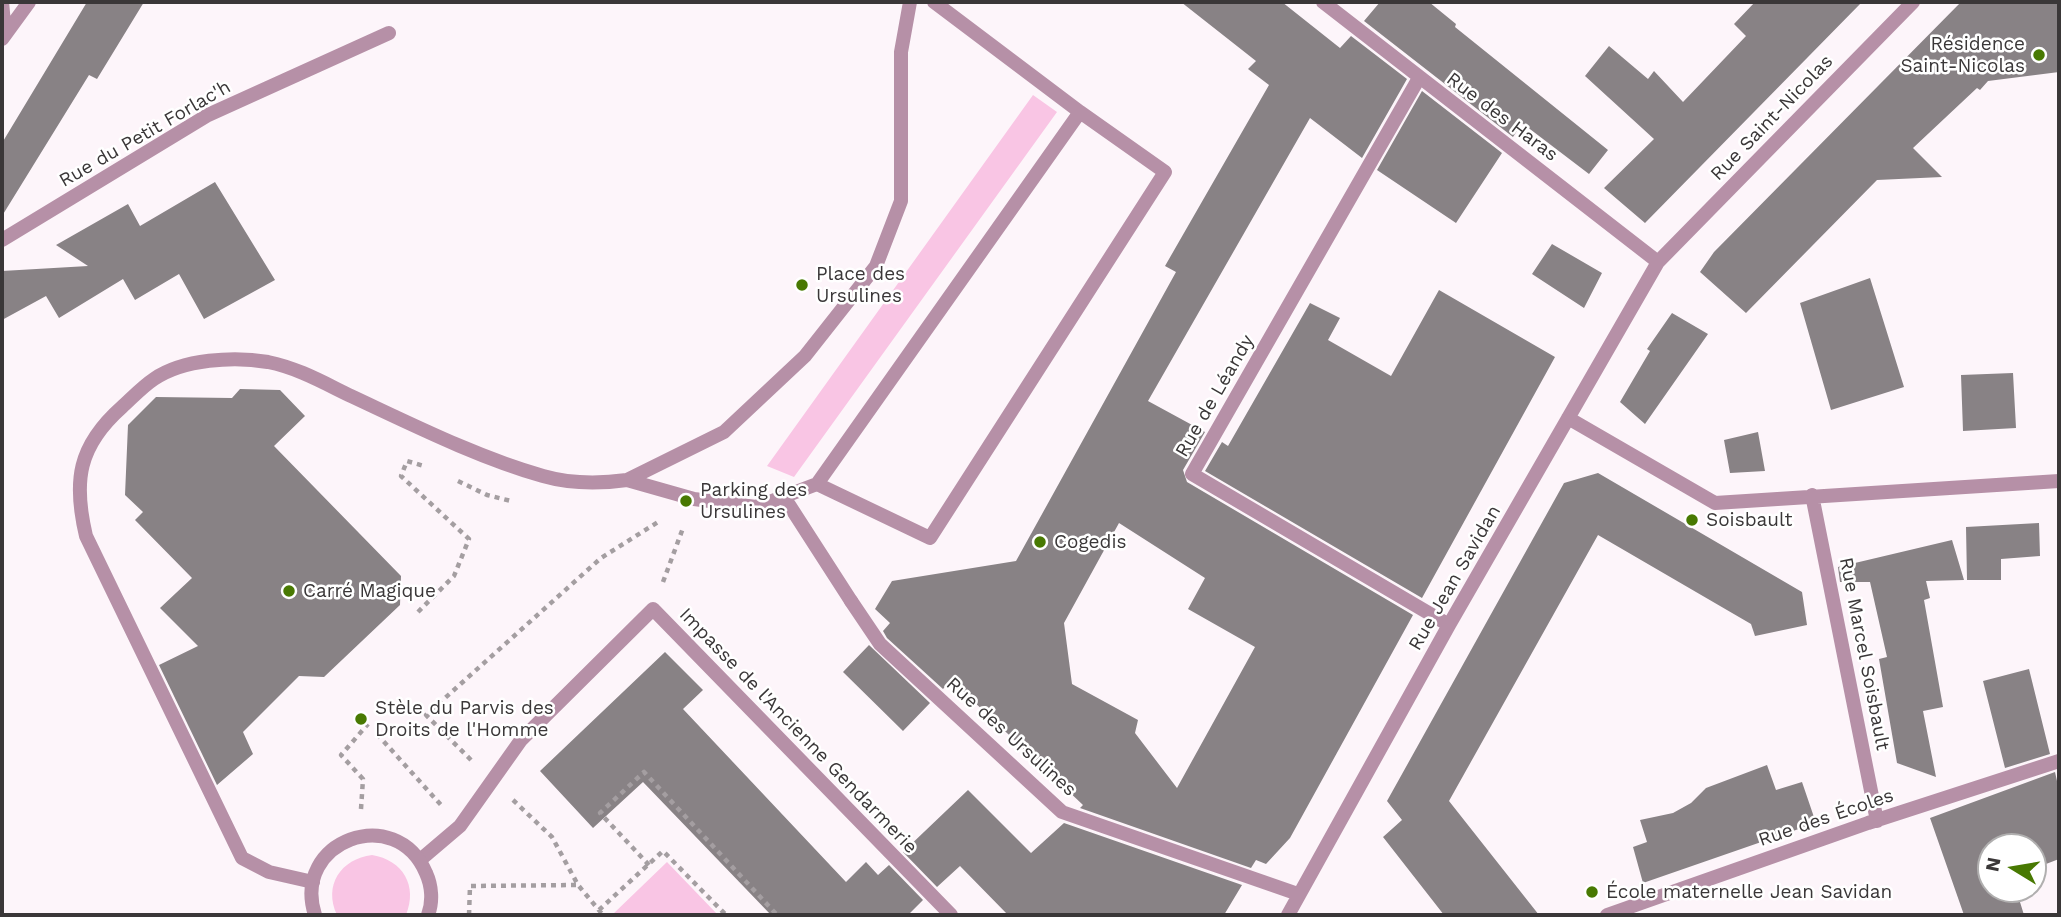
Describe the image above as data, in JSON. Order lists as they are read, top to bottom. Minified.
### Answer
{"streets":{"street":["Rue des Haras","Rue Saint-Nicolas","Rue du Petit Forlac'h","Rue de Léandy","Rue Jean Savidan","Rue Marcel Soisbault","Impasse de l'Ancienne Gendarmerie","Rue des Ursulines","Rue des Écoles"]},"crossings":[["Rue des Haras","Rue Saint-Nicolas"],["Rue des Haras","Rue de Léandy"],["Rue des Haras","Rue Jean Savidan"],["Rue Saint-Nicolas","Rue Jean Savidan"],["Rue de Léandy","Rue Jean Savidan"],["Rue Jean Savidan","Rue des Ursulines"],["Rue Marcel Soisbault","Rue des Écoles"]],"places":["Résidence Saint-Nicolas","Place des Ursulines","Parking des Ursulines","Soisbault","Cogedis","Carré Magique","Stèle du Parvis des Droits de l'Homme","École maternelle Jean Savidan"],"north":"left"}
